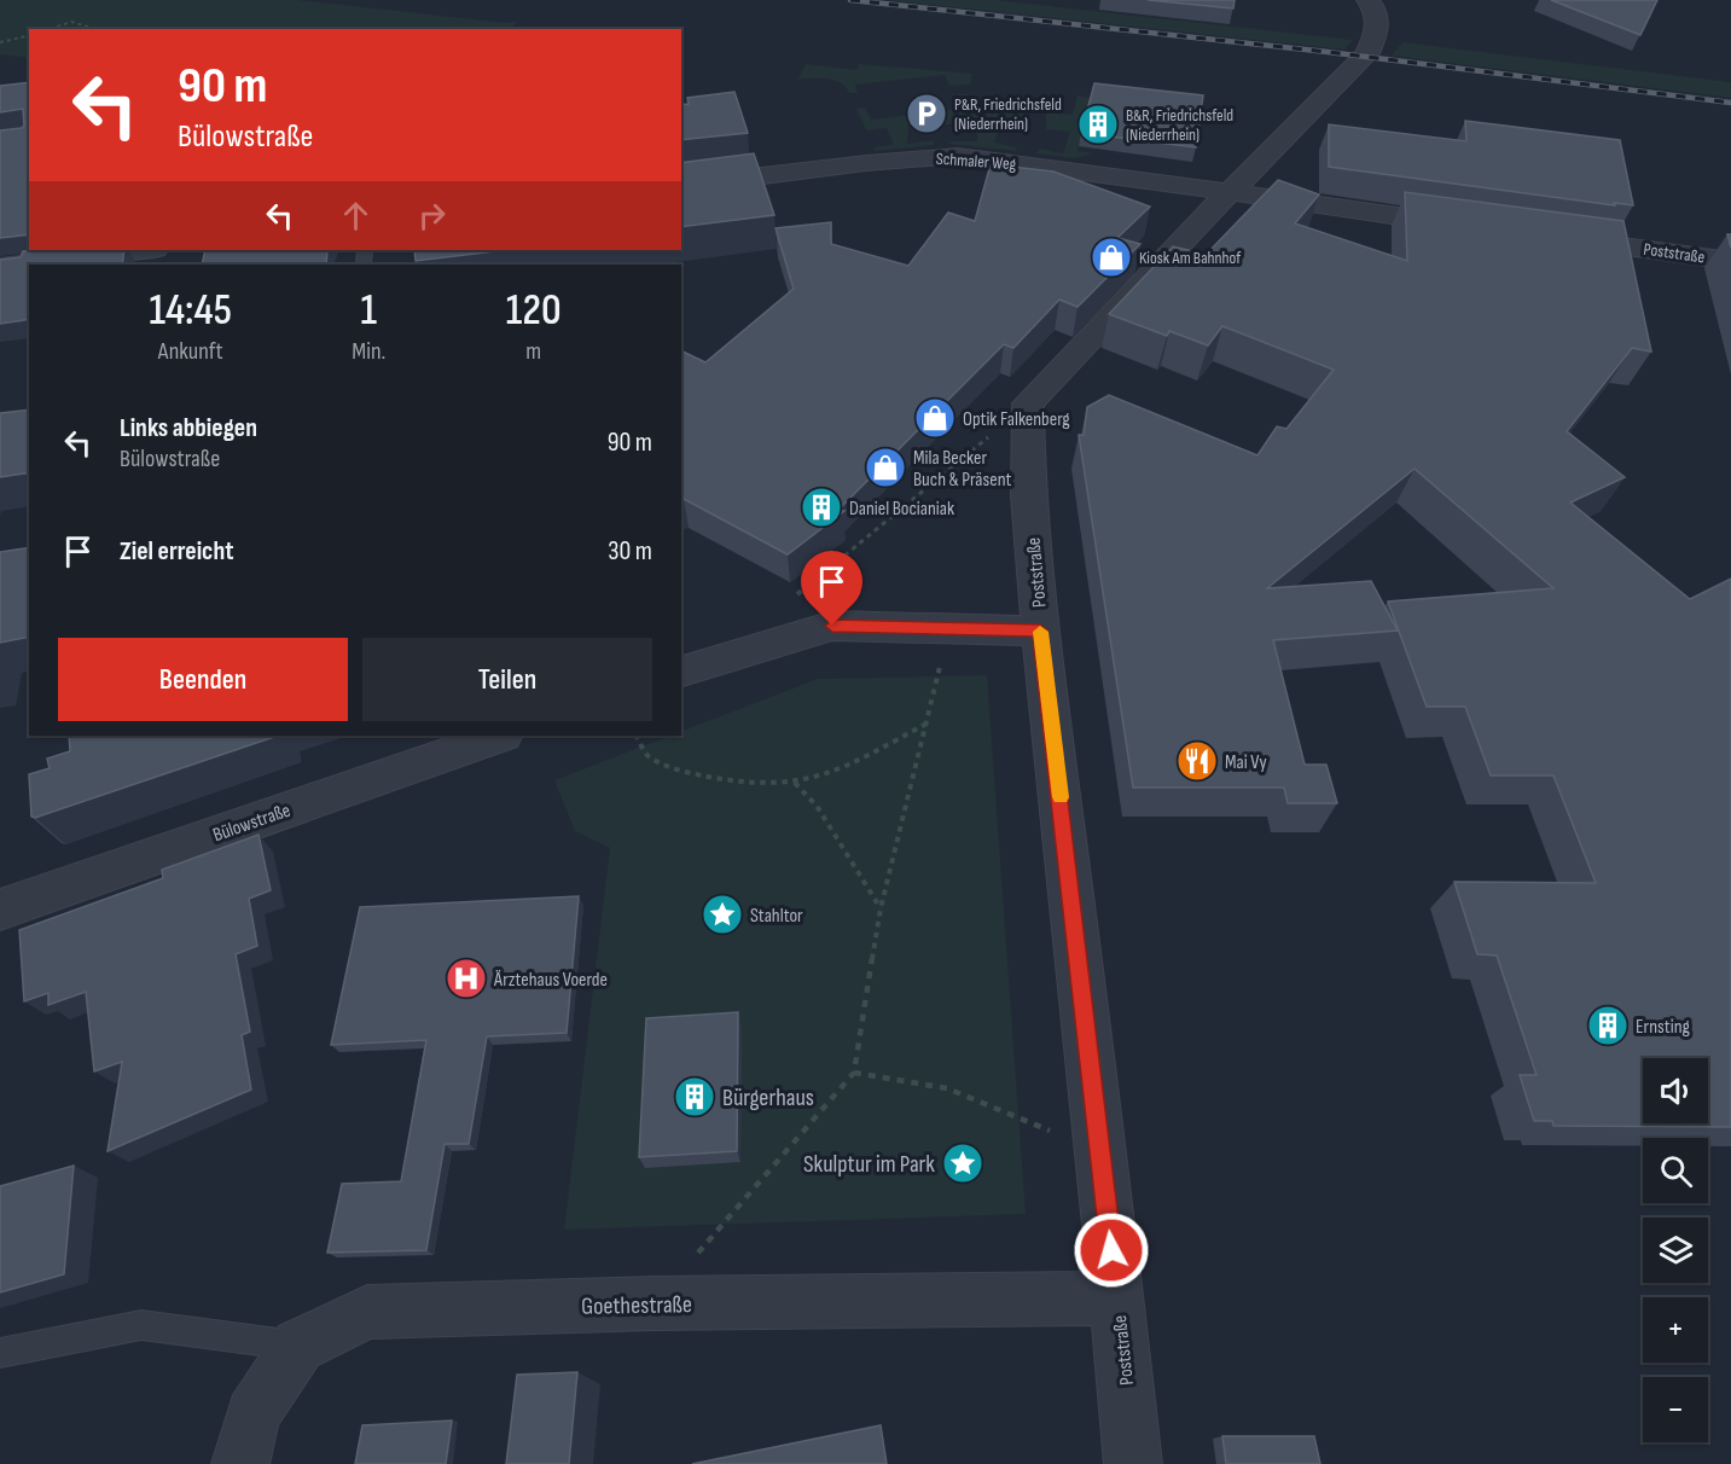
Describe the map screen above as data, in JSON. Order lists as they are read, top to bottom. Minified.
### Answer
{"streets":{"street":["Schmaler Weg","Poststraße","Bülowstraße","Goethestraße"]},"crossings":[["Poststraße","Goethestraße"]],"places":{"parking":["P&R, Friedrichsfeld (Niederrhein)"],"building":["B&R, Friedrichsfeld (Niederrhein)","Daniel Bocianiak","Ernsting","Bürgerhaus"],"shop":["Kiosk Am Bahnhof","Optik Falkenberg","Mila Becker Buch & Präsent"],"restaurant":["Mai Vy"],"place":["Stahltor","Skulptur im Park"],"hospital":["Ärztehaus Voerde"]},"page":{"turn":["90 m","Bülowstraße"],"eta":["14:45","Ankunft","1","Min.","120","m"],"list":[{"name":"Links abbiegen","note":"Bülowstraße","value":"90 m"},{"name":"Ziel erreicht","value":"30 m"}],"buttons":["Beenden","Teilen"],"map_buttons":["+","−"]}}
